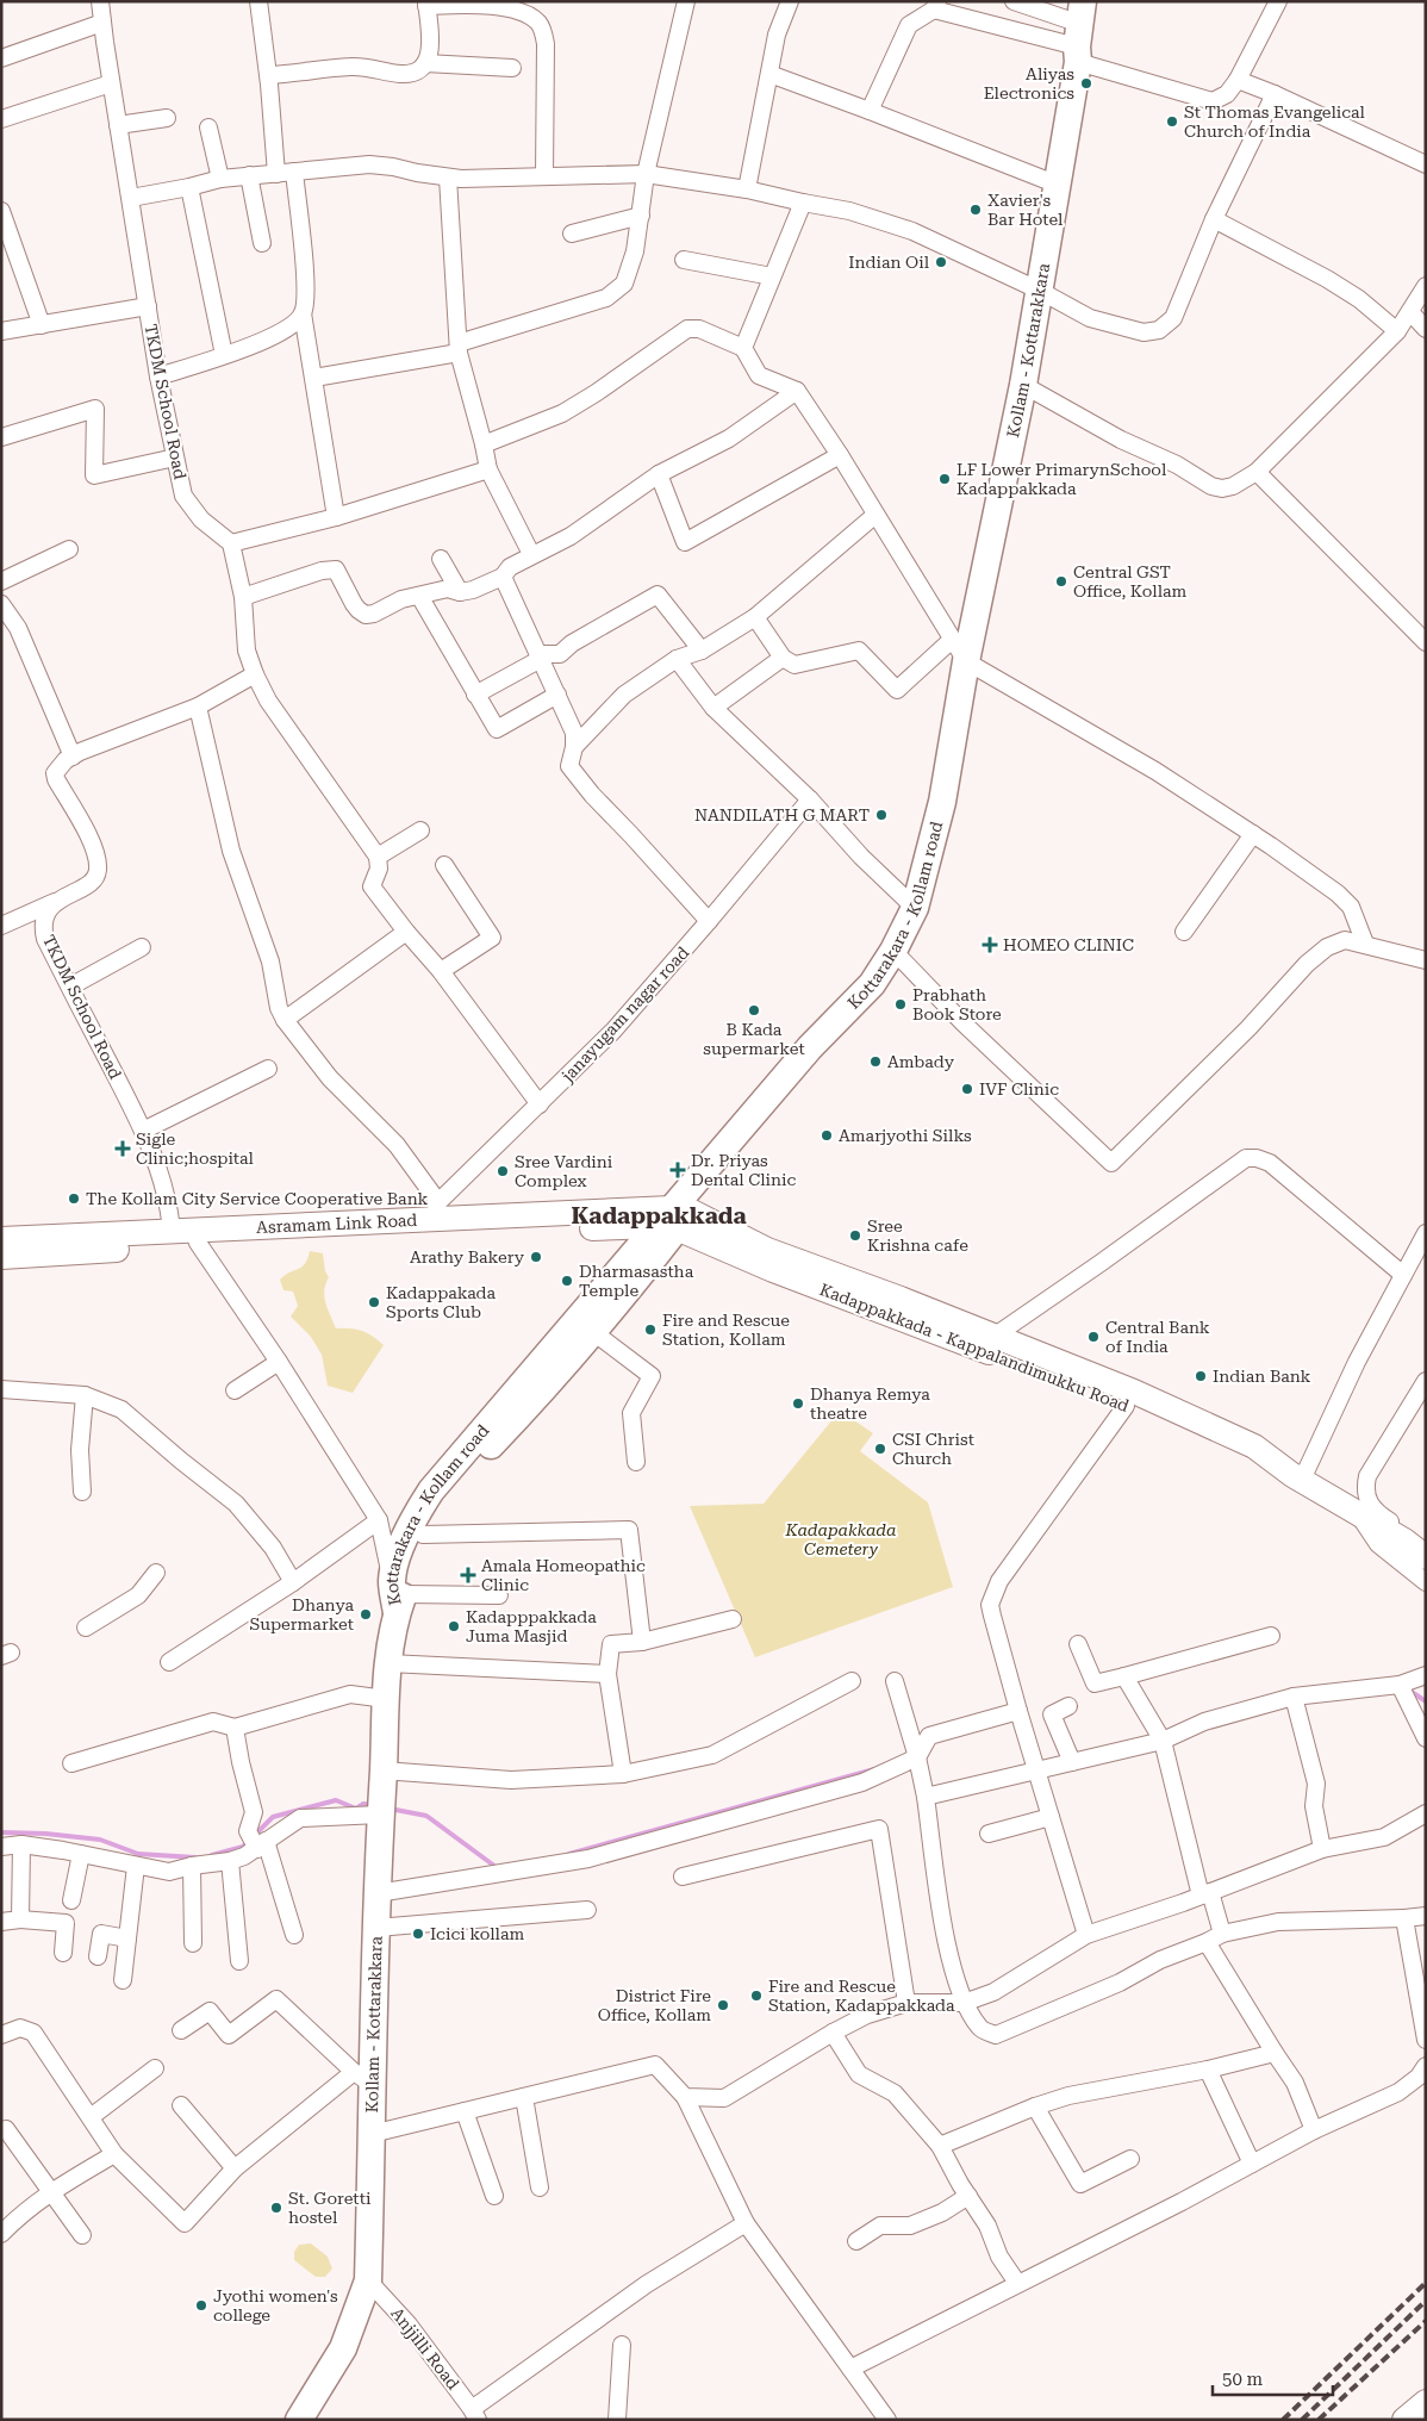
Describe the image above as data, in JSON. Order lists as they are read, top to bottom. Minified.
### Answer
{"streets":{"main road":["Kollam - Kottarakkara","Kottarakara - Kollam road","Asramam Link Road","Kadappakkada - Kappalandimukku Road"],"street":["TKDM School Road","janayugam nagar road","Anjjilli Road"]},"crossings":[["Kollam - Kottarakkara","Kottarakara - Kollam road"],["Kollam - Kottarakkara","Anjjilli Road"],["TKDM School Road","Asramam Link Road"],["Kottarakara - Kollam road","Asramam Link Road"],["Kottarakara - Kollam road","Kadappakkada - Kappalandimukku Road"],["janayugam nagar road","Asramam Link Road"],["Asramam Link Road","Kadappakkada - Kappalandimukku Road"]],"districts":["Kadappakkada"],"parks":["Kadapakkada Cemetery"],"places":{"other":["Aliyas Electronics","St Thomas Evangelical Church of India","Xavier's Bar Hotel","Indian Oil","LF Lower PrimarynSchool Kadappakkada","Central GST Office, Kollam","NANDILATH G MART","Prabhath Book Store","B Kada supermarket","Ambady","IVF Clinic","Amarjyothi Silks","Sree Vardini Complex","The Kollam City Service Cooperative Bank","Sree Krishna cafe","Arathy Bakery","Dharmasastha Temple","Kadappakada Sports Club","Fire and Rescue Station, Kollam","Central Bank of India","Indian Bank","Dhanya Remya theatre","CSI Christ Church","Dhanya Supermarket","Kadapppakkada Juma Masjid","Icici kollam","Fire and Rescue Station, Kadappakkada","District Fire Office, Kollam","St. Goretti hostel","Jyothi women's college"],"health":["HOMEO CLINIC","Sigle Clinic;hospital","Dr. Priyas Dental Clinic","Amala Homeopathic Clinic"]},"scale_bar":"50 m"}
